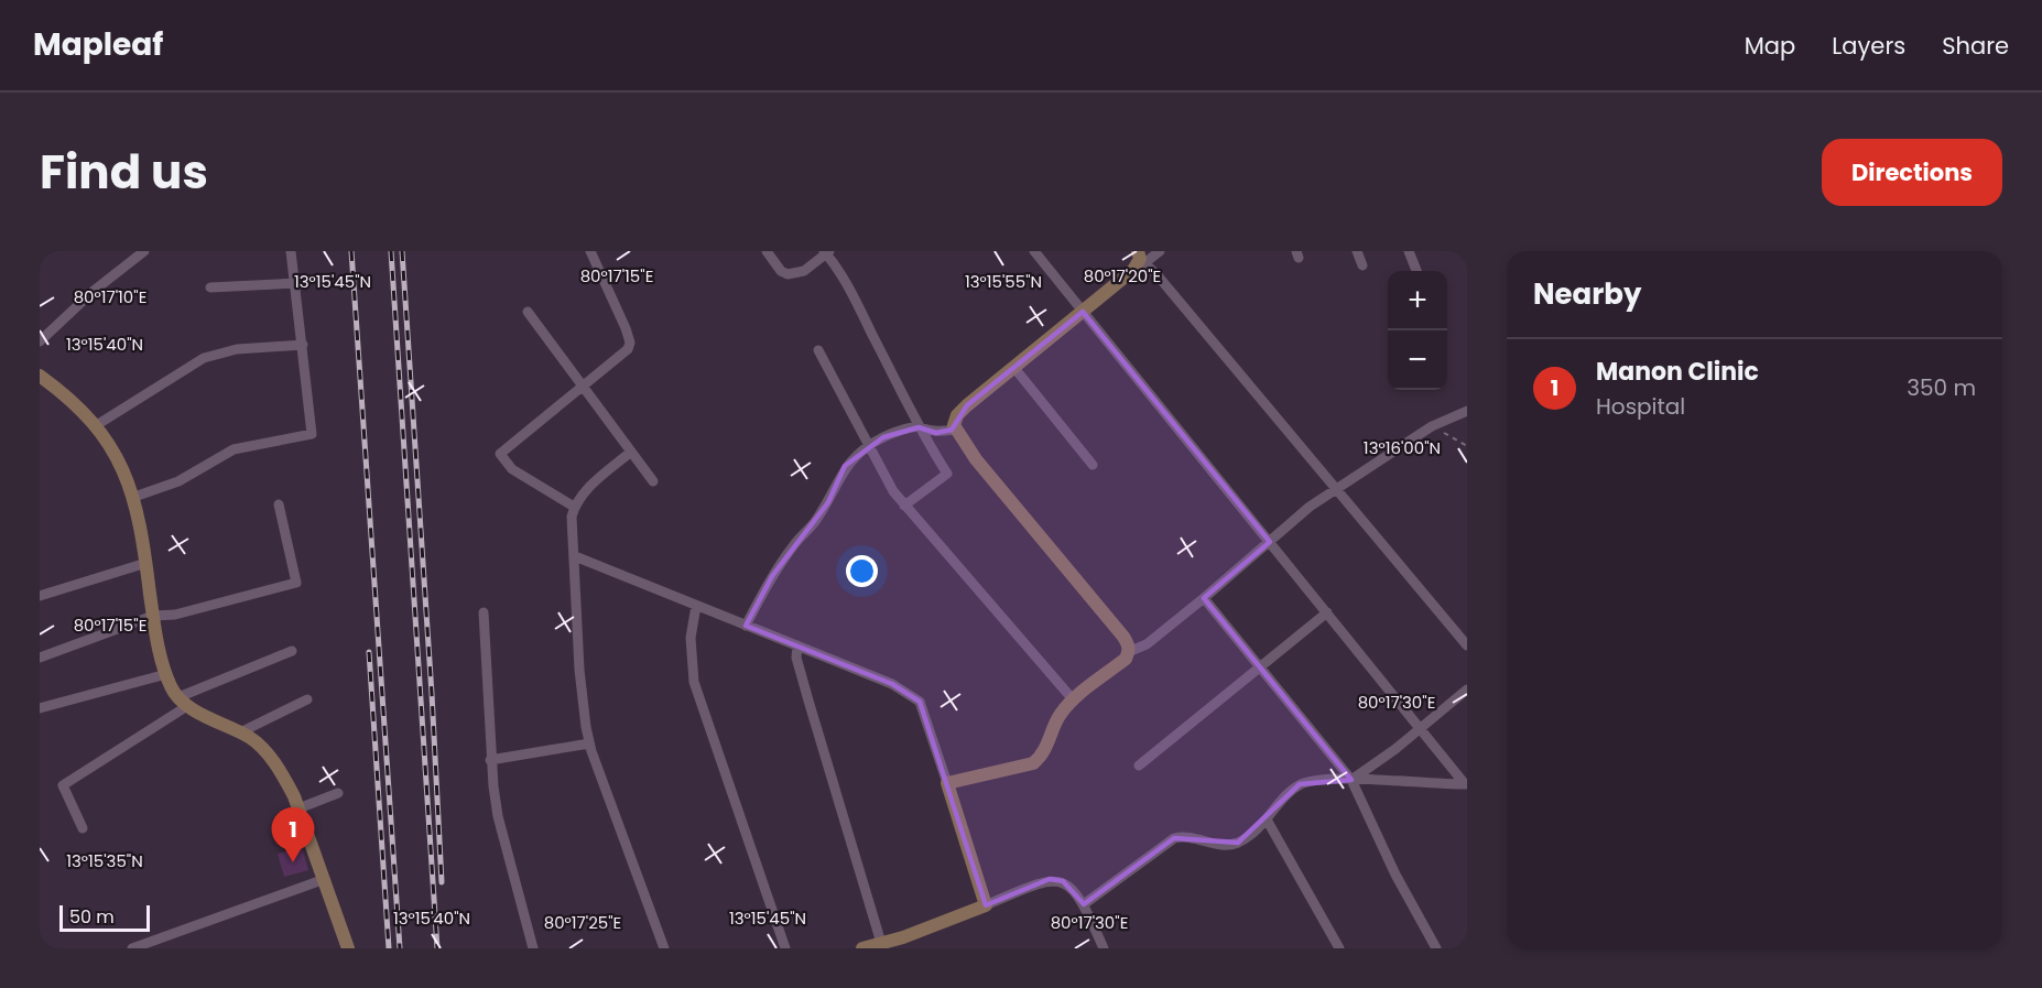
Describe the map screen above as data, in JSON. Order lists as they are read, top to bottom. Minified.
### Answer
{"scale_bar":"50 m","page":{"header":"Mapleaf","nav":["Map","Layers","Share"],"title":"Find us","buttons":"Directions","heading":"Nearby","map_buttons":["+","−"],"list":[{"mark":"1","name":"Manon Clinic","note":"Hospital","value":"350 m"}],"pins":"1","scale":"50 m"},"coordinates":["80°17'15\"E","80°17'20\"E","13°15'45\"N","13°15'55\"N","80°17'10\"E","13°15'40\"N","13°16'00\"N","80°17'30\"E","13°15'35\"N","80°17'25\"E"]}
